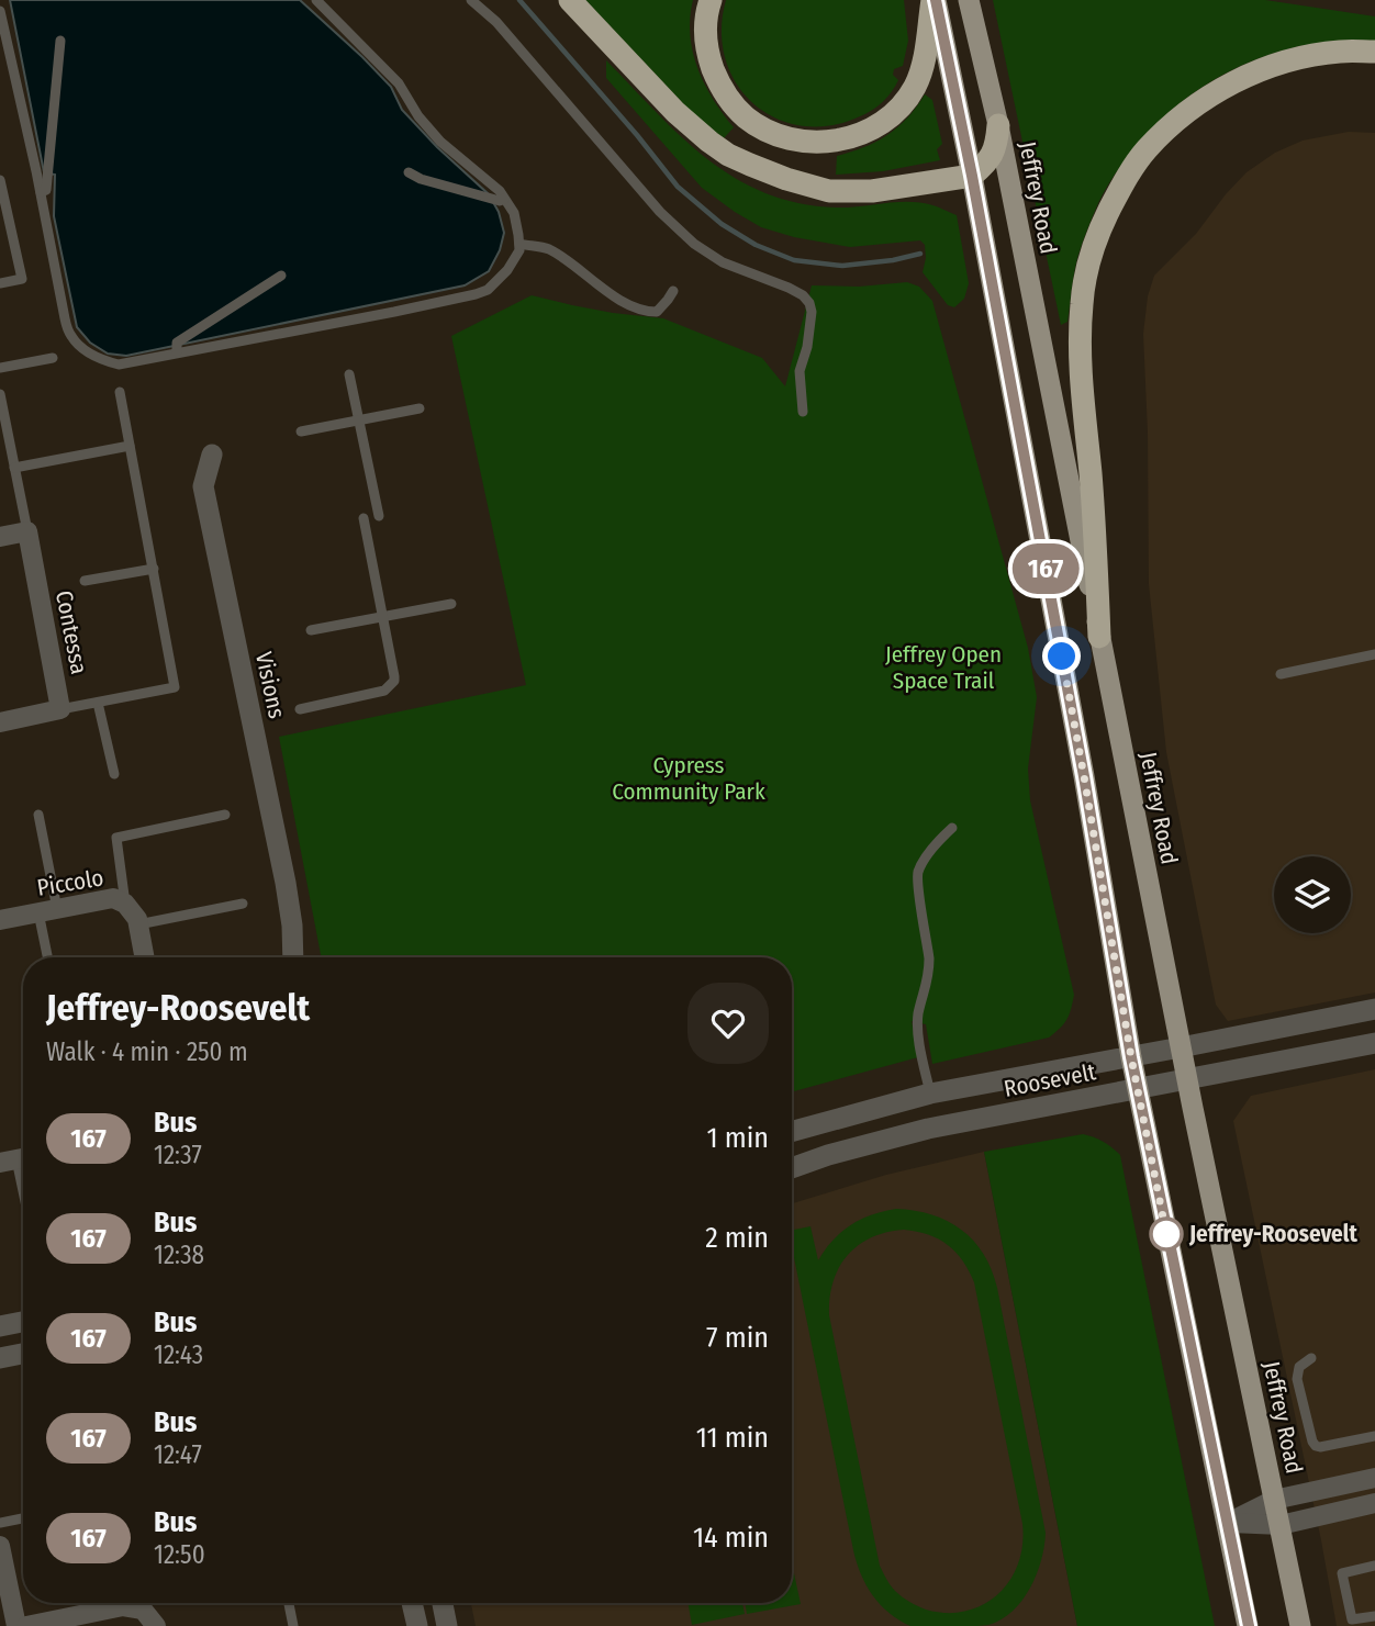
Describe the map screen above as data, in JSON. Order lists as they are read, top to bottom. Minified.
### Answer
{"streets":{"main road":["Jeffrey Road"],"street":["Contessa","Visions","Piccolo","Roosevelt"]},"crossings":[["Jeffrey Road","Roosevelt"]],"parks":["Jeffrey Open Space Trail","Cypress Community Park"],"places":["Jeffrey-Roosevelt"],"lines":["bus line 167"],"page":{"on_map":"167","heading":["Jeffrey-Roosevelt","Walk · 4 min · 250 m"],"list":[{"mark":"167","name":"Bus","note":"12:37","value":"1 min"},{"mark":"167","name":"Bus","note":"12:38","value":"2 min"},{"mark":"167","name":"Bus","note":"12:43","value":"7 min"},{"mark":"167","name":"Bus","note":"12:47","value":"11 min"},{"mark":"167","name":"Bus","note":"12:50","value":"14 min"}]}}
